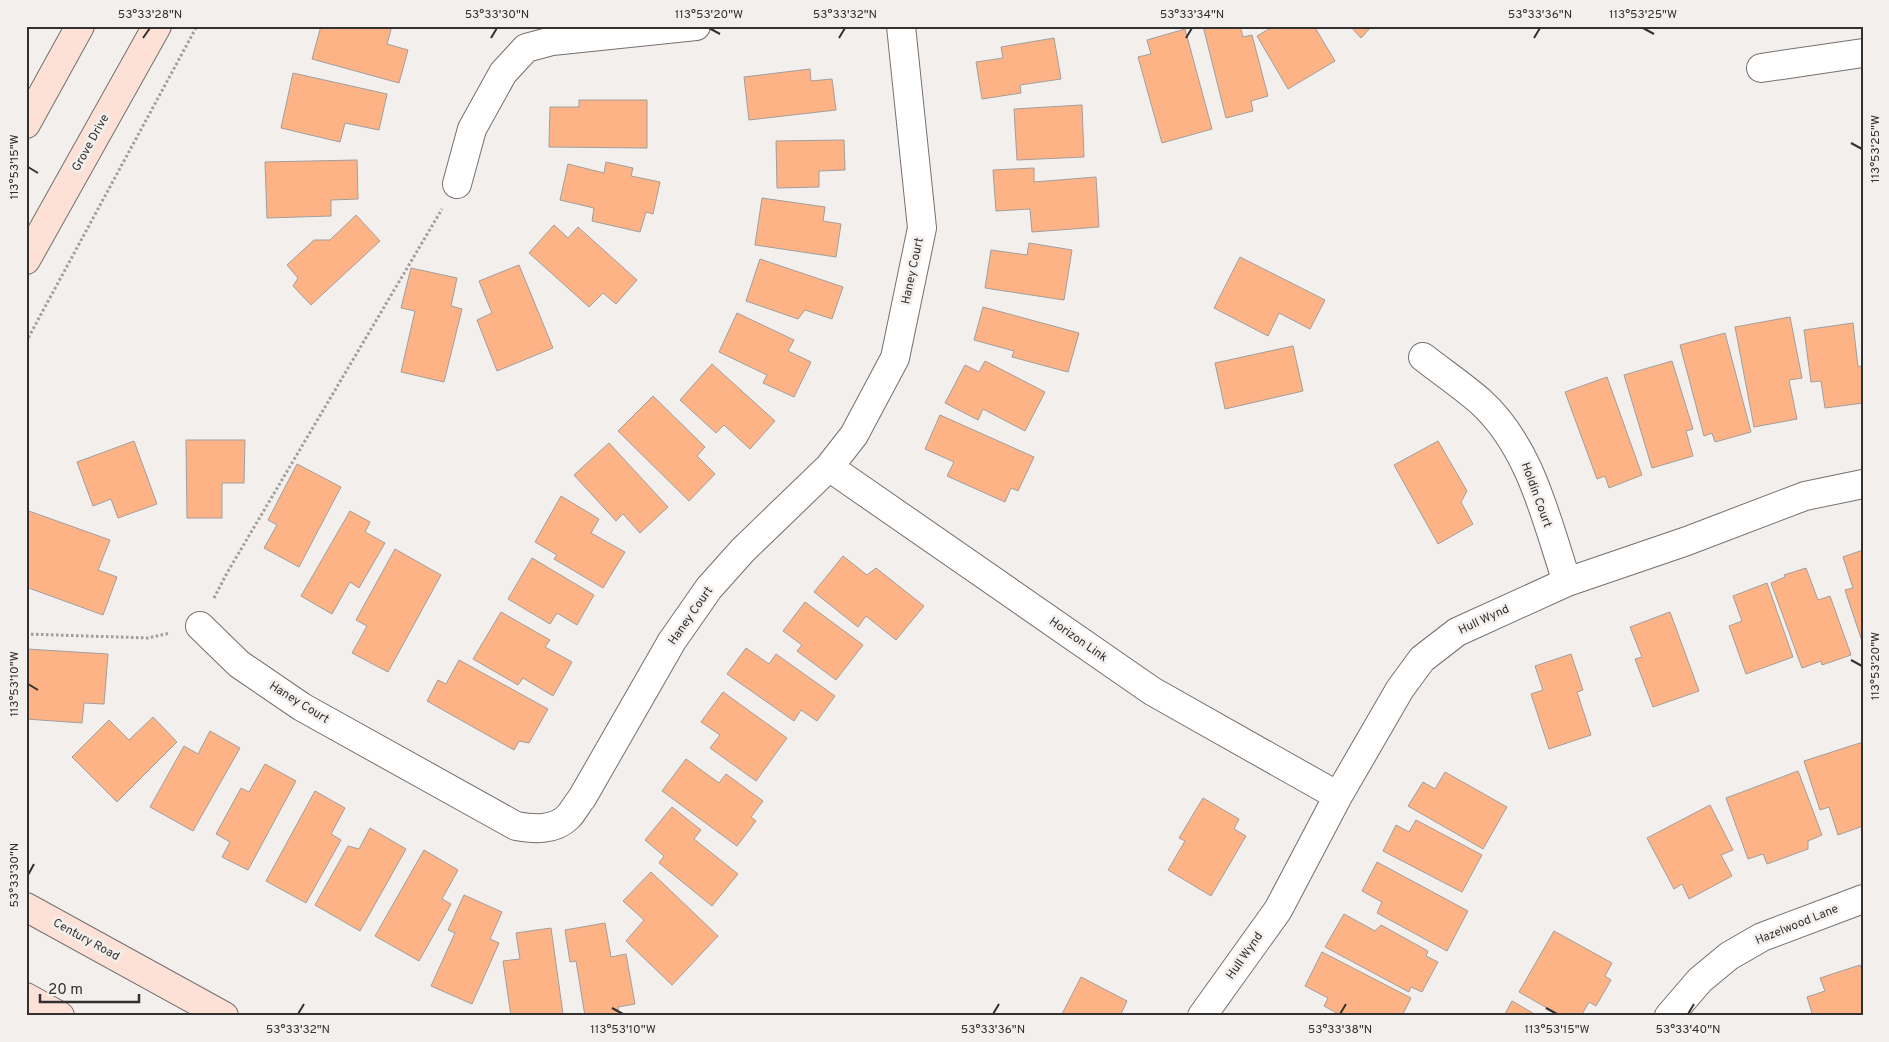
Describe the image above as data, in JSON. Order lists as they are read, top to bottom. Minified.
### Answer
{"streets":{"main road":["Grove Drive","Century Road"],"street":["Haney Court","Holdin Court","Hull Wynd","Horizon Link","Hazelwood Lane"]},"crossings":[["Haney Court","Horizon Link"],["Holdin Court","Hull Wynd"],["Hull Wynd","Horizon Link"]],"scale_bar":"20 m","coordinates":["53°33'28\"N","53°33'30\"N","113°53'20\"W","53°33'32\"N","53°33'34\"N","53°33'36\"N","113°53'25\"W","113°53'15\"W","113°53'10\"W","53°33'38\"N","53°33'40\"N"]}
